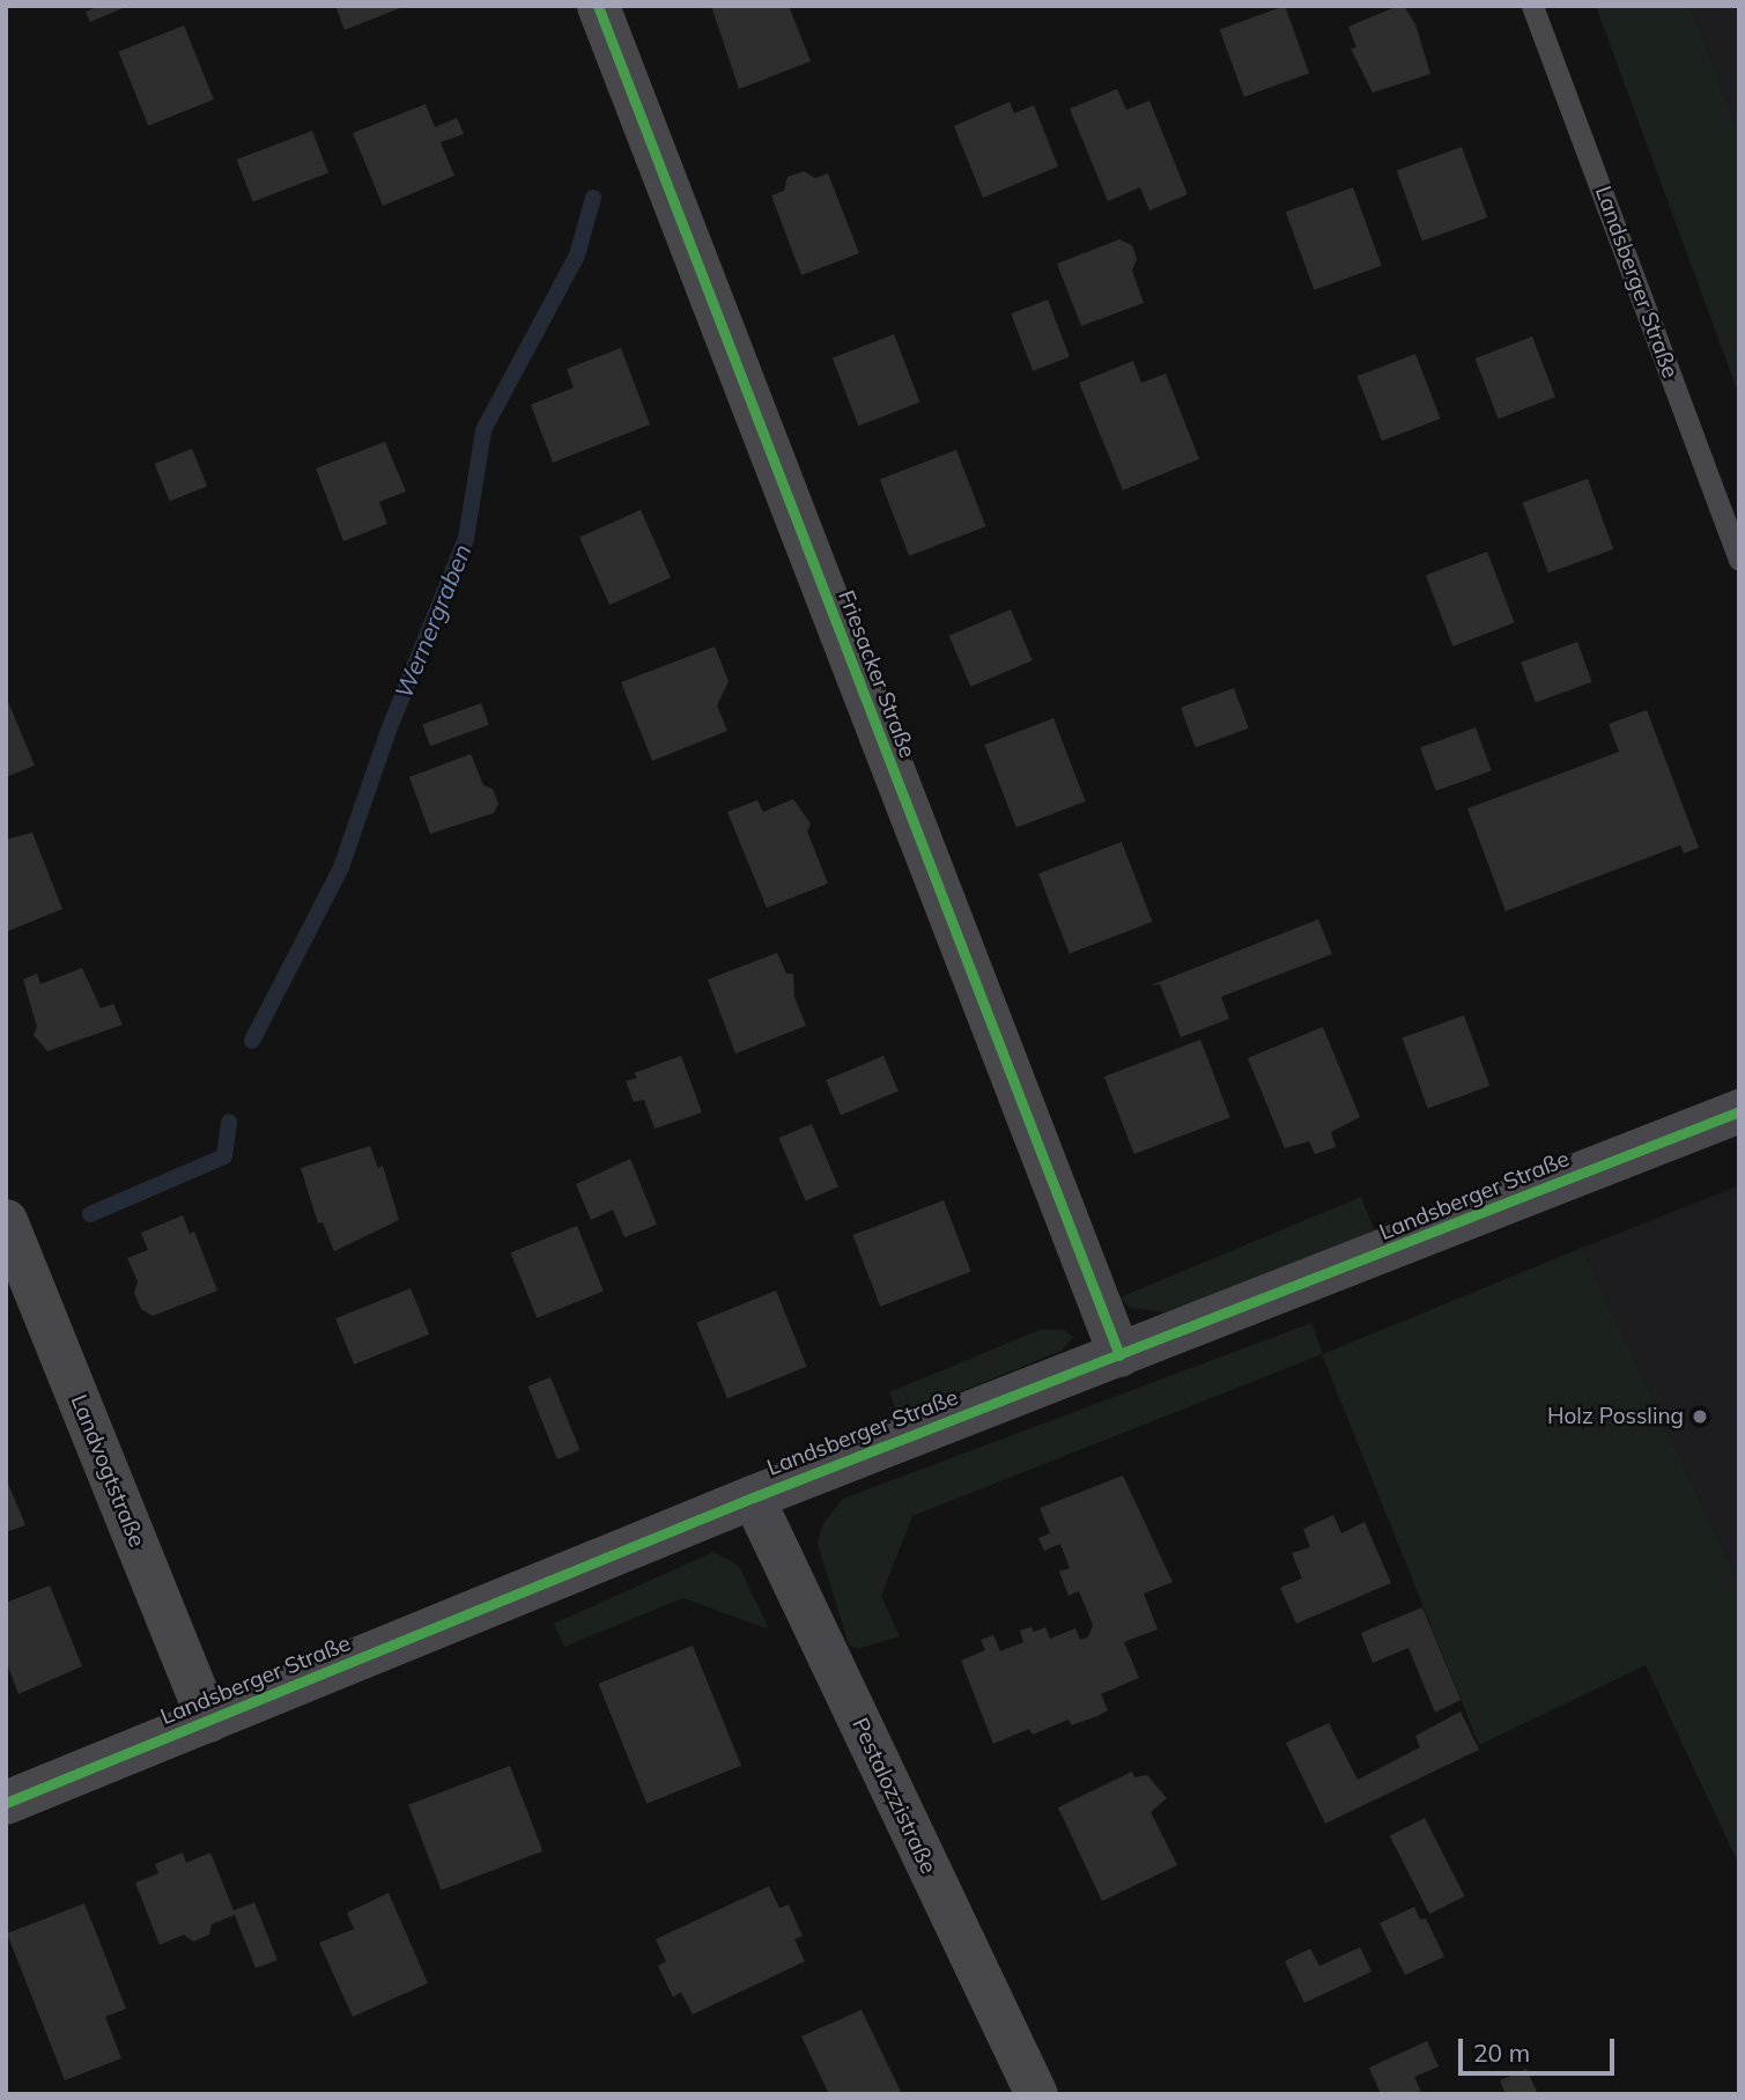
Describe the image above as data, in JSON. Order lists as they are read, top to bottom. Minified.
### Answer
{"streets":{"street":["Landsberger Straße","Friesacker Straße","Landvogtstraße","Pestalozzistraße"]},"crossings":[["Landsberger Straße","Friesacker Straße"],["Landsberger Straße","Landvogtstraße"],["Landsberger Straße","Pestalozzistraße"]],"water":["Wernergraben"],"places":["Holz Possling"],"scale_bar":"20 m"}
